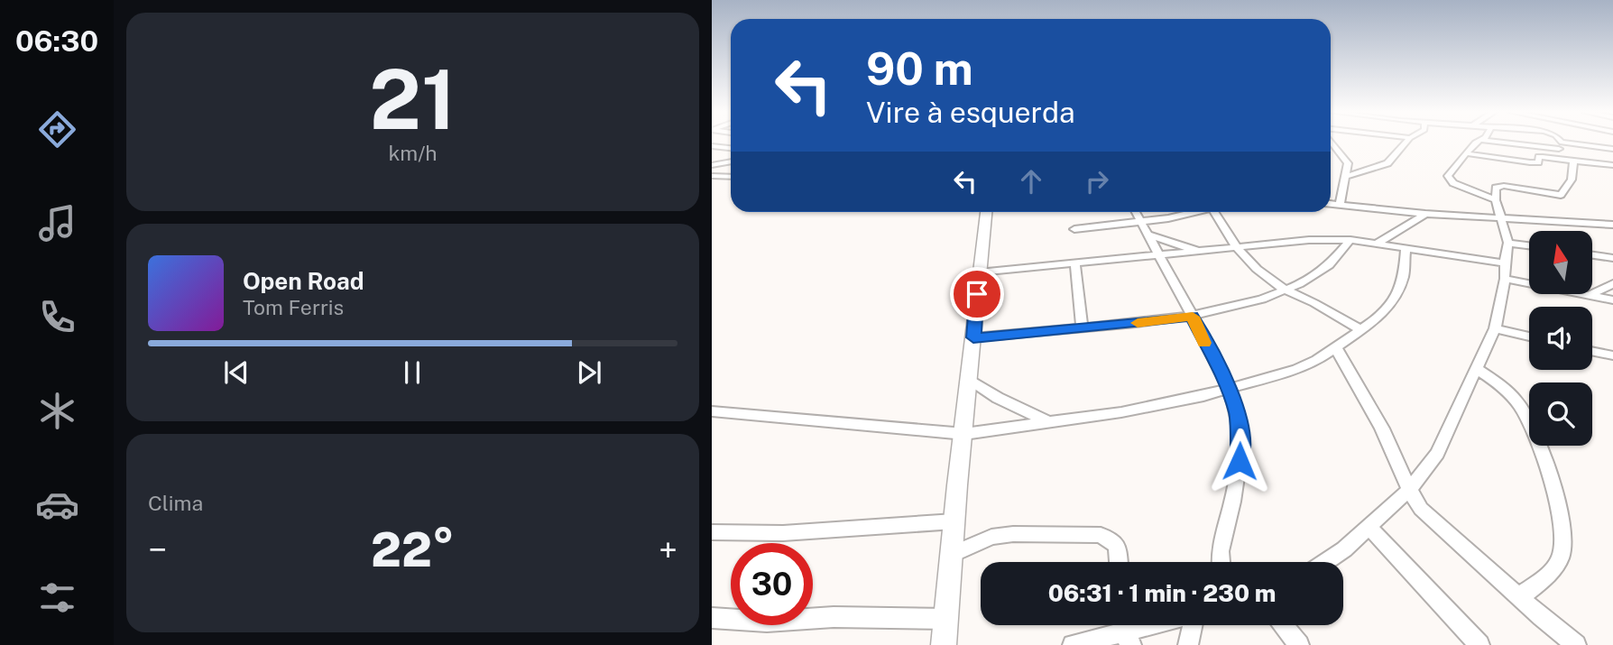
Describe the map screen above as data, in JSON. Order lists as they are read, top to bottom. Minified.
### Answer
{"north":"top","page":{"tabs":"06:30","tile":[["21","km/h"],"Clima"],"turn":["90 m","Vire à esquerda"],"song":["Open Road","Tom Ferris"],"heat":["−","22°","+"],"limit":"30","trip":"06:31 · 1 min · 230 m"}}
